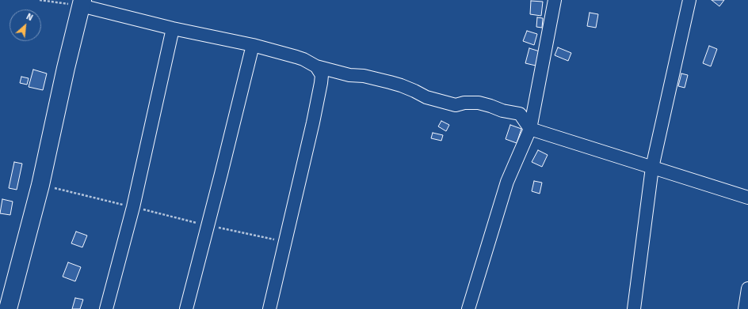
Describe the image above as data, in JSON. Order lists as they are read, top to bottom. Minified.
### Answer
{"north":"top right"}
